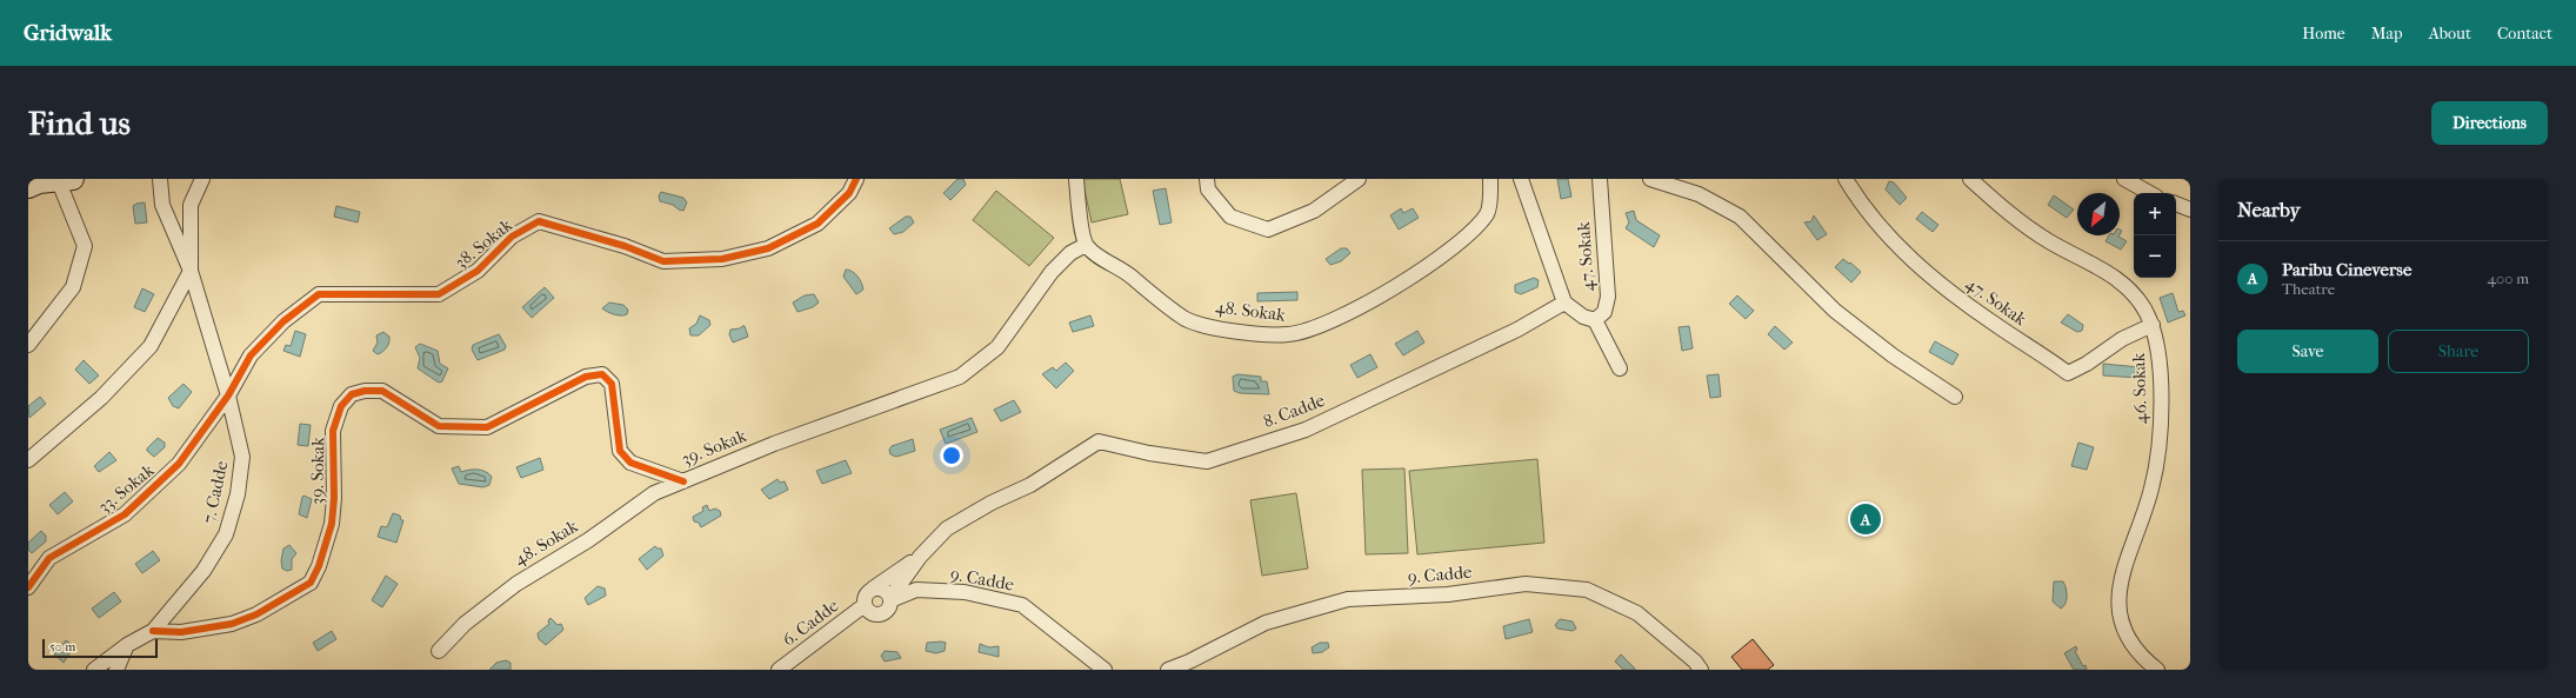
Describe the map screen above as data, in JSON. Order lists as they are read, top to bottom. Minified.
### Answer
{"streets":{"street":["38. Sokak","47. Sokak","48. Sokak","46. Sokak","8. Cadde","39. Sokak","33. Sokak","7. Cadde","9. Cadde","6. Cadde"]},"crossings":[["38. Sokak","33. Sokak"],["38. Sokak","7. Cadde"],["47. Sokak","46. Sokak"],["47. Sokak","8. Cadde"],["48. Sokak","39. Sokak"],["8. Cadde","9. Cadde"],["8. Cadde","6. Cadde"],["39. Sokak","7. Cadde"],["33. Sokak","7. Cadde"],["9. Cadde","6. Cadde"]],"scale_bar":"50 m","north":"bottom left","page":{"header":"Gridwalk","nav":["Home","Map","About","Contact"],"buttons":["Directions",["Save","Share"]],"title":"Find us","heading":"Nearby","map_buttons":["+","−"],"list":[{"mark":"A","name":"Paribu Cineverse","note":"Theatre","value":"400 m"}],"pins":"A","scale":"50 m"}}
